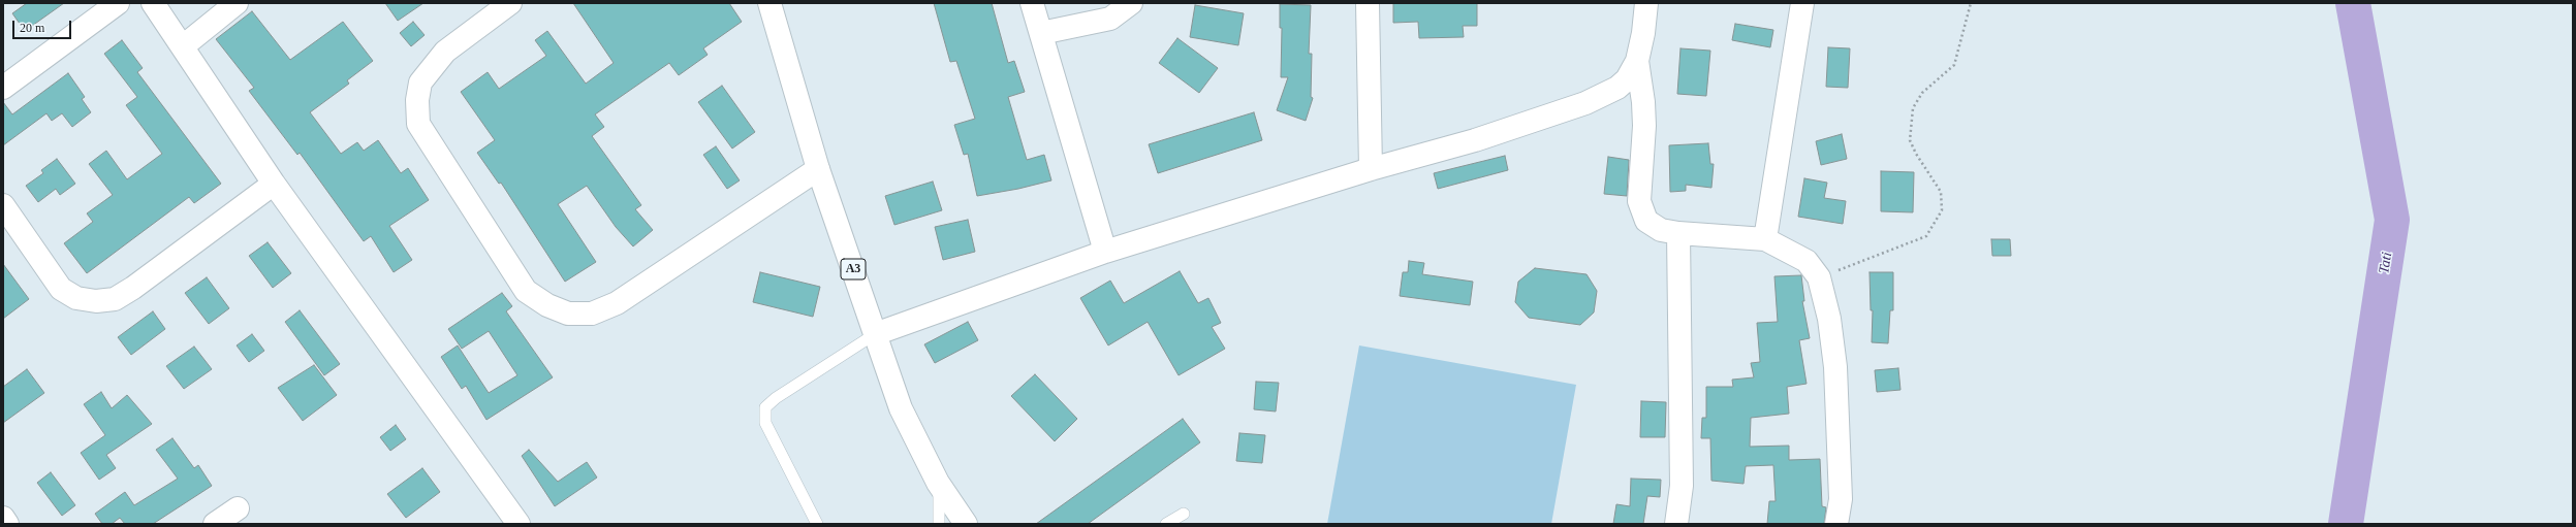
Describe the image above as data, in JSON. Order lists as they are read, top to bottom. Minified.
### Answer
{"streets":{"main road":["A3"]},"water":["Tati"],"scale_bar":"20 m"}
